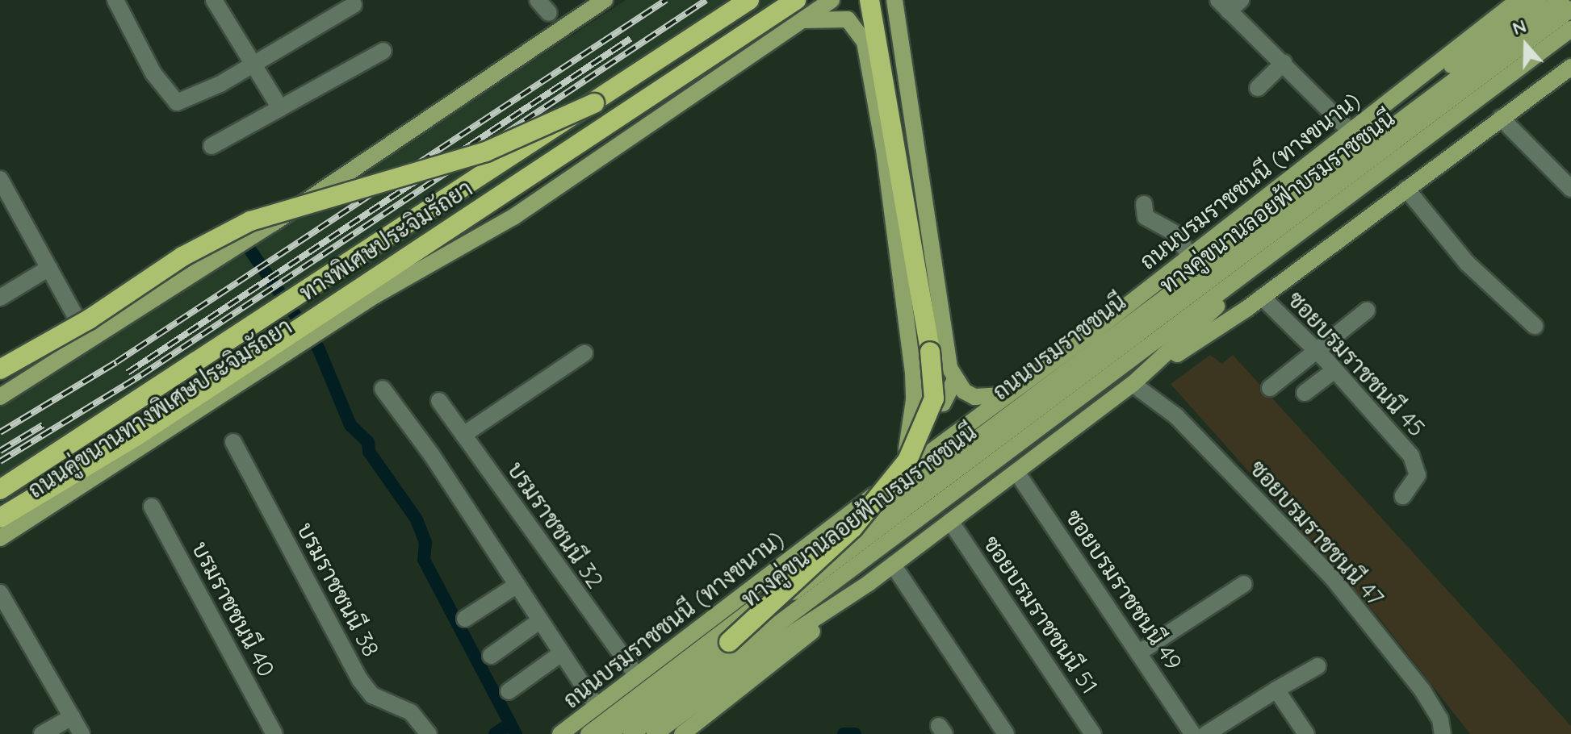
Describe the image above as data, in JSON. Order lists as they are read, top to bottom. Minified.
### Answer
{"streets":{"highway":["ทางพิเศษประจิมรัถยา"],"main road":["ถนนบรมราชชนนี (ทางขนาน)","ทางคู่ขนานลอยฟ้าบรมราชชนนี","ถนนบรมราชชนนี","ถนนคู่ขนานทางพิเศษประจิมรัถยา"],"street":["ซอยบรมราชชนนี 45","บรมราชชนนี 32","ซอยบรมราชชนนี 47","บรมราชชนนี 38","ซอยบรมราชชนนี 49","บรมราชชนนี 40","ซอยบรมราชชนนี 51"]},"crossings":[["ถนนบรมราชชนนี (ทางขนาน)","ถนนบรมราชชนนี"],["ถนนบรมราชชนนี (ทางขนาน)","บรมราชชนนี 32"]],"north":"top"}
